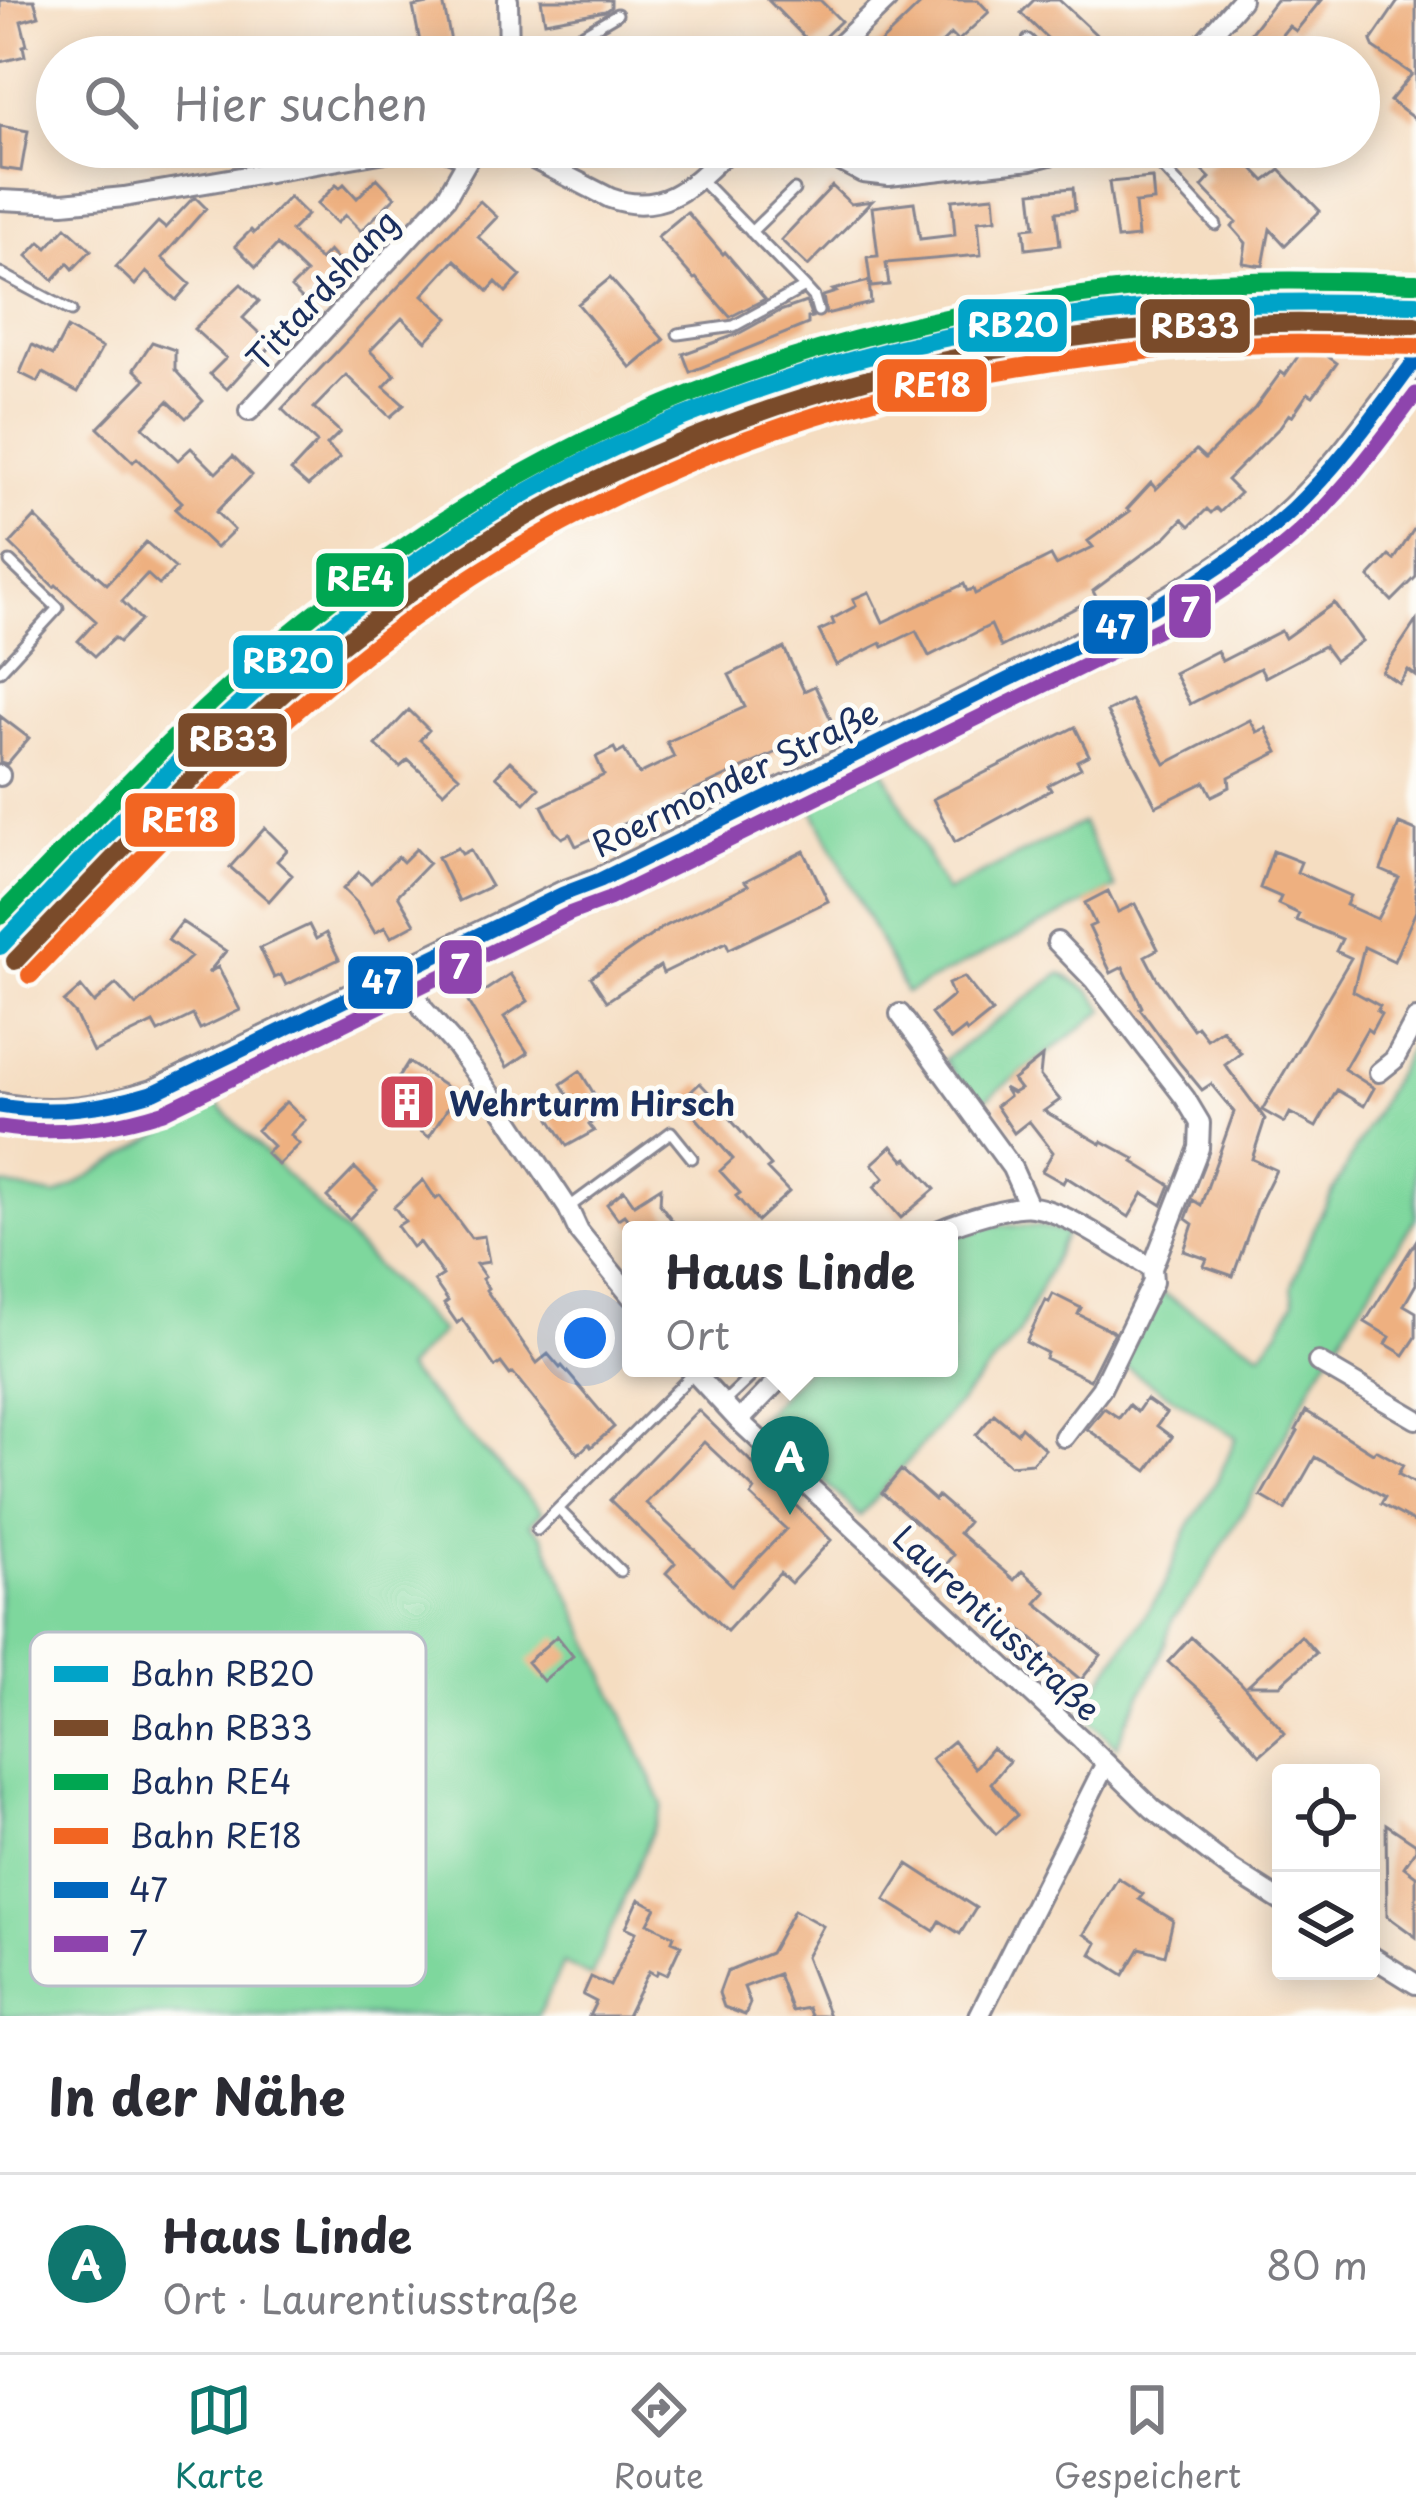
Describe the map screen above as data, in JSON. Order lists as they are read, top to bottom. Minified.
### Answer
{"streets":{"main road":["Roermonder Straße"],"street":["Tittardshang","Laurentiusstraße"]},"places":{"building":["Wehrturm Hirsch"]},"lines":["rail line RE4","rail line RB20","rail line RB33","rail line RE18","transit line 47","transit line 7"],"legend":["Bahn RB20","Bahn RB33","Bahn RE4","Bahn RE18","47","7"],"page":{"search":"Hier suchen","popup":["Haus Linde","Ort"],"pins":"A","heading":"In der Nähe","list":[{"mark":"A","name":"Haus Linde","note":"Ort · Laurentiusstraße","value":"80 m"}],"nav":["Karte","Route","Gespeichert"]}}
